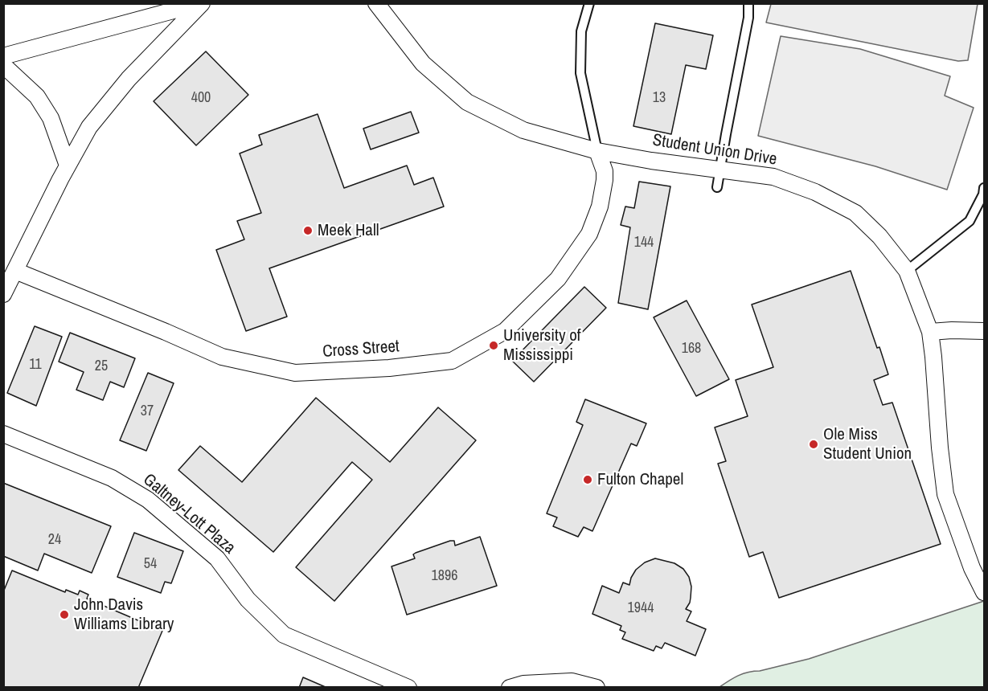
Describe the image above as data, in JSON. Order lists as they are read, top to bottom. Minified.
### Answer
{"streets":{"street":["Student Union Drive","Cross Street","Galtney-Lott Plaza"]},"crossings":[["Student Union Drive","Cross Street"]],"places":["Meek Hall","University of Mississippi","Ole Miss Student Union","Fulton Chapel","John Davis Williams Library"],"house_numbers":["400","13","144","168","11","25","37","24","54","1896","1944"]}
